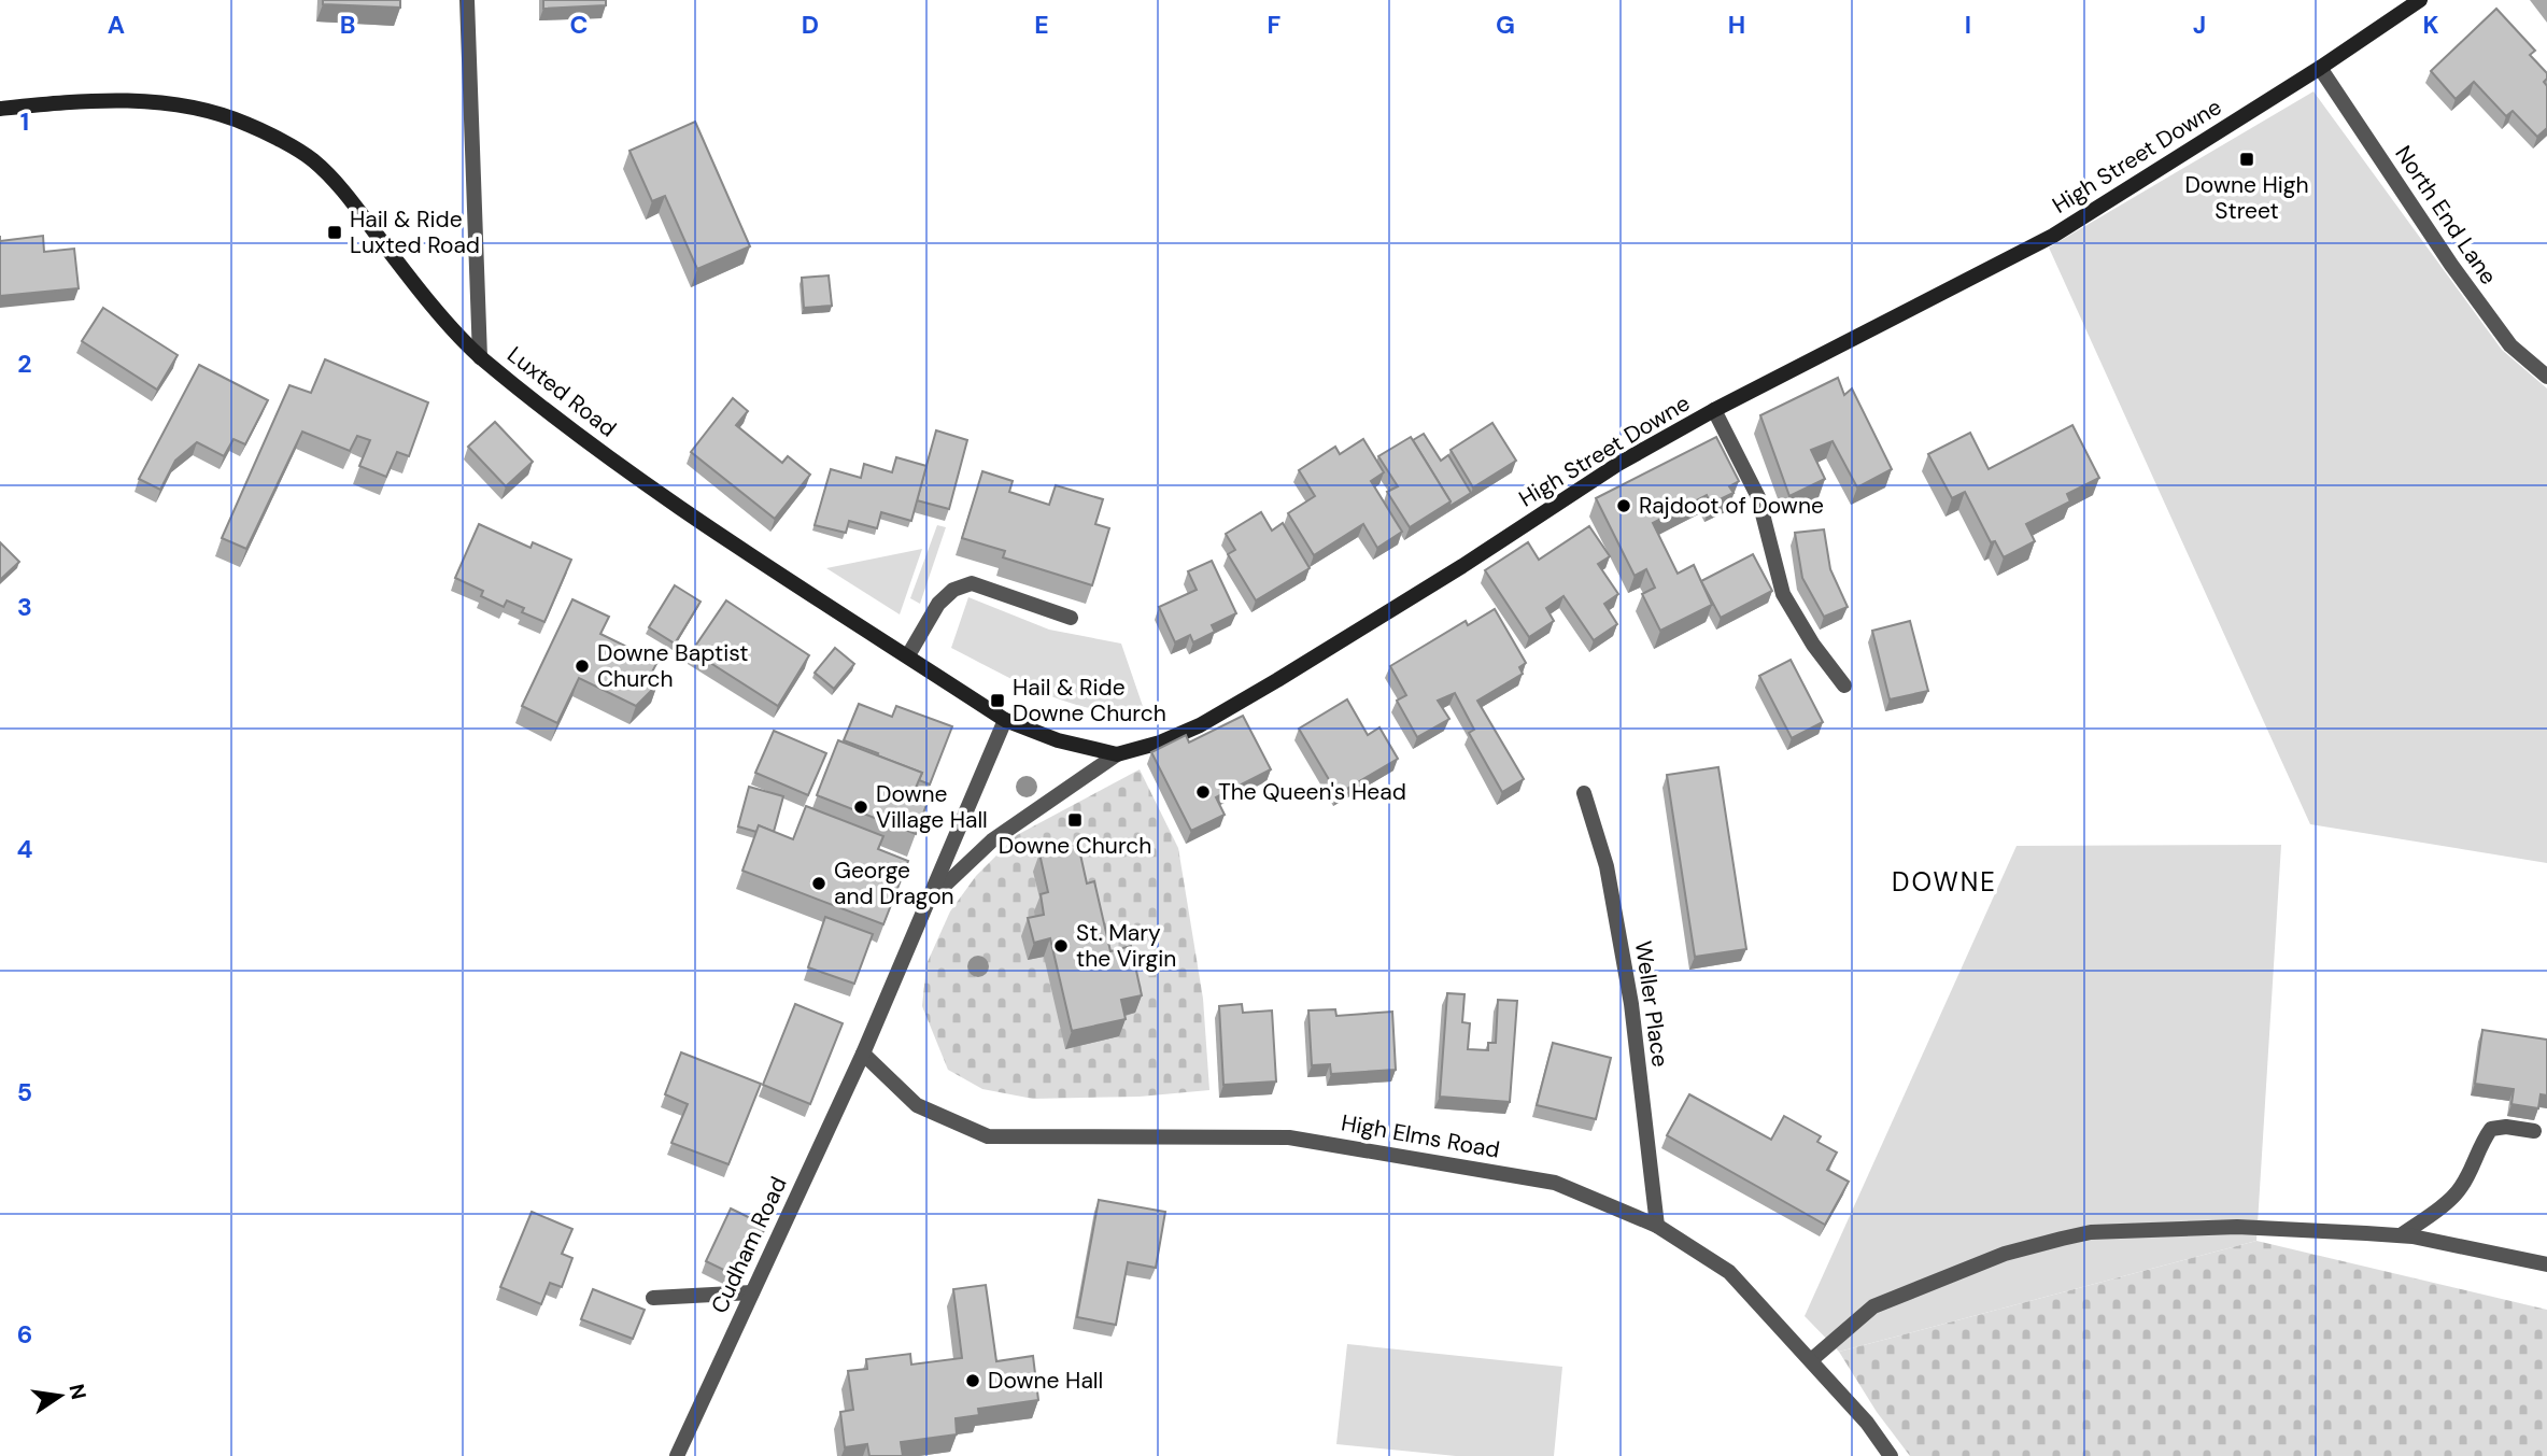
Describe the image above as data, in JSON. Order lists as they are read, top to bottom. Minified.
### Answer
{"streets":{"street":["High Street Downe","North End Lane","Luxted Road","Weller Place","High Elms Road","Cudham Road"]},"crossings":[["High Street Downe","North End Lane"],["High Street Downe","Luxted Road"],["High Street Downe","High Elms Road"],["High Street Downe","Cudham Road"],["Weller Place","High Elms Road"],["High Elms Road","Cudham Road"]],"districts":["DOWNE"],"places":{"transit":["Downe High Street","Hail & Ride Luxted Road","Hail & Ride Downe Church","Downe Church"],"other":["Rajdoot of Downe","Downe Baptist Church","The Queen's Head","Downe Village Hall","George and Dragon","St. Mary the Virgin","Downe Hall"]},"north":"right","grid":{"columns":["A","B","C","D","E","F","G","H","I","J","K"],"rows":["1","2","3","4","5","6"]}}
